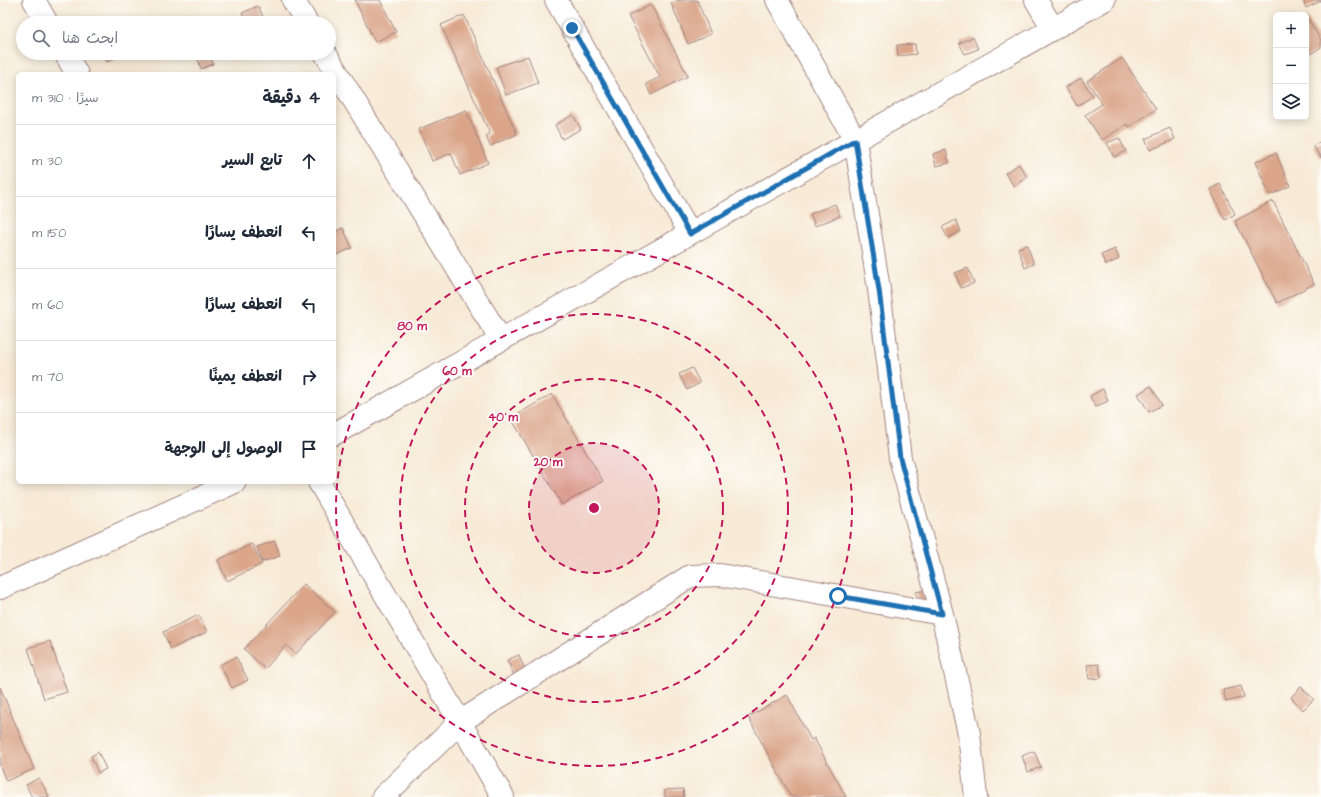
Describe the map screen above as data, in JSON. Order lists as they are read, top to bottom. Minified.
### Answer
{"page":{"map_buttons":["+","−"],"search":"ابحث هنا","heading":["4 دقيقة","سيرًا · 310 m"],"list":[["تابع السير","30 m"],["انعطف يسارًا","150 m"],["انعطف يسارًا","60 m"],["انعطف يمينًا","70 m"],"الوصول إلى الوجهة"]},"rings":["80 m","60 m","40 m","20 m"]}
